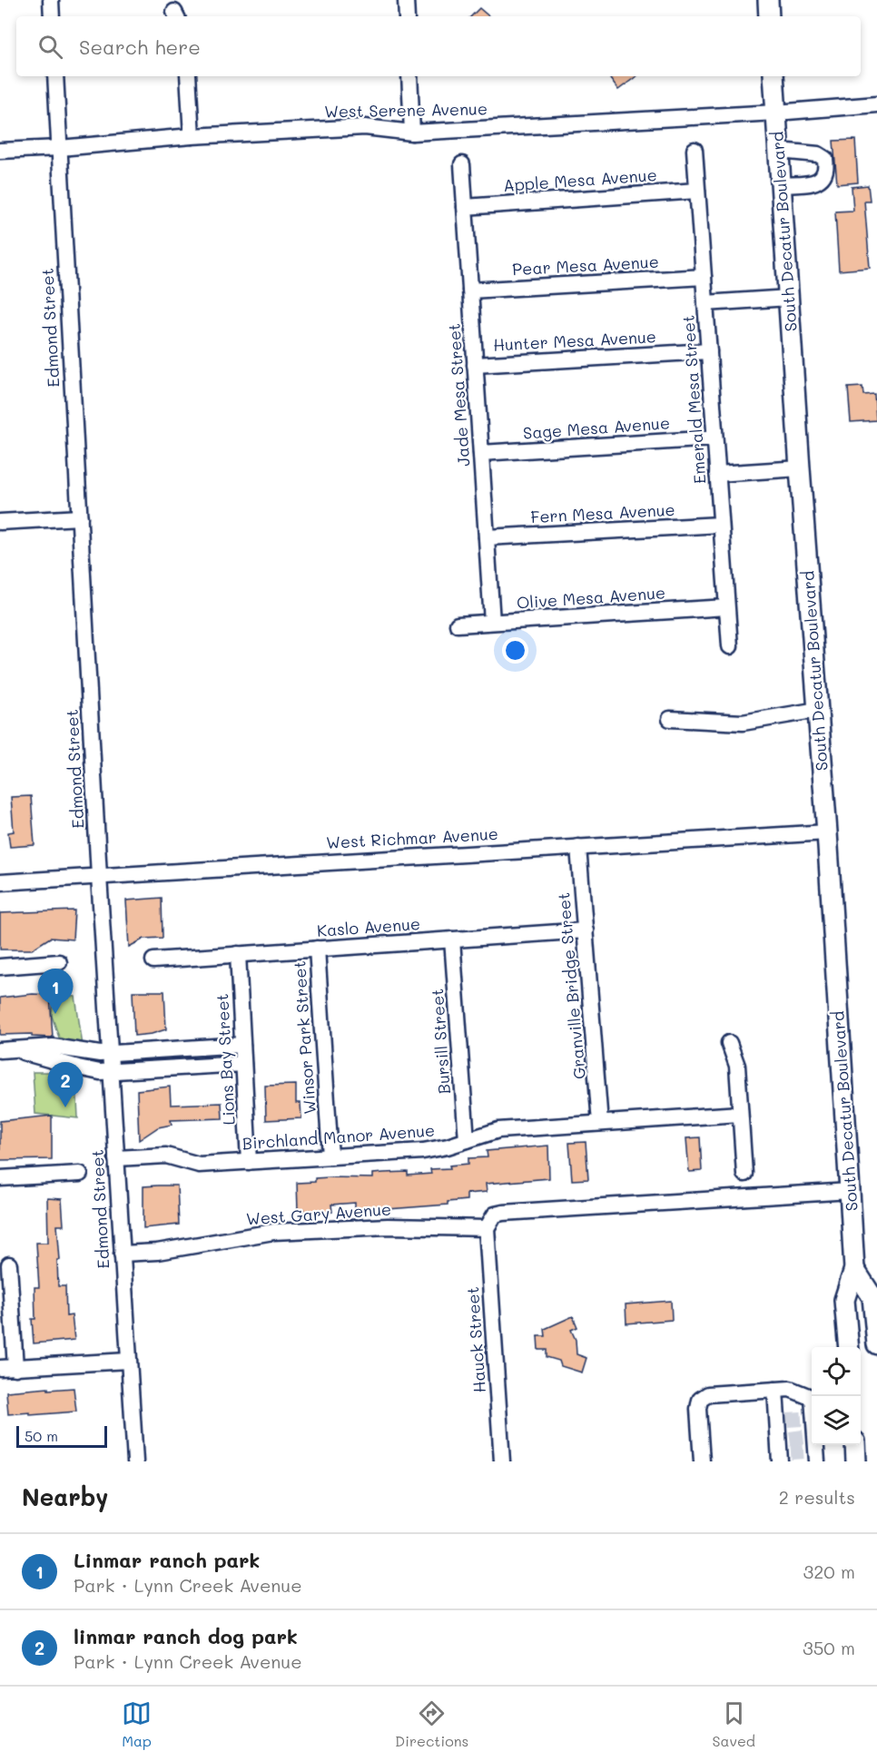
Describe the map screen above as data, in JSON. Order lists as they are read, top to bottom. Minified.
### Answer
{"streets":{"main road":["South Decatur Boulevard"],"street":["West Serene Avenue","Apple Mesa Avenue","Pear Mesa Avenue","Edmond Street","Hunter Mesa Avenue","Jade Mesa Street","Emerald Mesa Street","Sage Mesa Avenue","Fern Mesa Avenue","Olive Mesa Avenue","West Richmar Avenue","Kaslo Avenue","Granville Bridge Street","Winsor Park Street","Bursill Street","Lions Bay Street","Birchland Manor Avenue","West Gary Avenue","Hauck Street"]},"crossings":[["West Serene Avenue","South Decatur Boulevard"],["West Serene Avenue","Edmond Street"],["Apple Mesa Avenue","Jade Mesa Street"],["Apple Mesa Avenue","Emerald Mesa Street"],["South Decatur Boulevard","West Richmar Avenue"],["South Decatur Boulevard","West Gary Avenue"],["Pear Mesa Avenue","Jade Mesa Street"],["Pear Mesa Avenue","Emerald Mesa Street"],["Edmond Street","West Richmar Avenue"],["Edmond Street","Birchland Manor Avenue"],["Edmond Street","West Gary Avenue"],["Hunter Mesa Avenue","Jade Mesa Street"],["Hunter Mesa Avenue","Emerald Mesa Street"],["Jade Mesa Street","Sage Mesa Avenue"],["Jade Mesa Street","Fern Mesa Avenue"],["Jade Mesa Street","Olive Mesa Avenue"],["Emerald Mesa Street","Sage Mesa Avenue"],["Emerald Mesa Street","Fern Mesa Avenue"],["Emerald Mesa Street","Olive Mesa Avenue"],["West Richmar Avenue","Granville Bridge Street"],["Kaslo Avenue","Granville Bridge Street"],["Kaslo Avenue","Winsor Park Street"],["Kaslo Avenue","Bursill Street"],["Kaslo Avenue","Lions Bay Street"],["Granville Bridge Street","Birchland Manor Avenue"],["Winsor Park Street","Birchland Manor Avenue"],["Bursill Street","Birchland Manor Avenue"],["Lions Bay Street","Birchland Manor Avenue"],["West Gary Avenue","Hauck Street"]],"scale_bar":"50 m","page":{"search":"Search here","pins":["1","2"],"scale":"50 m","heading":["Nearby","2 results"],"list":[{"mark":"1","name":"Linmar ranch park","note":"Park · Lynn Creek Avenue","value":"320 m"},{"mark":"2","name":"linmar ranch dog park","note":"Park · Lynn Creek Avenue","value":"350 m"}],"nav":["Map","Directions","Saved"]}}
